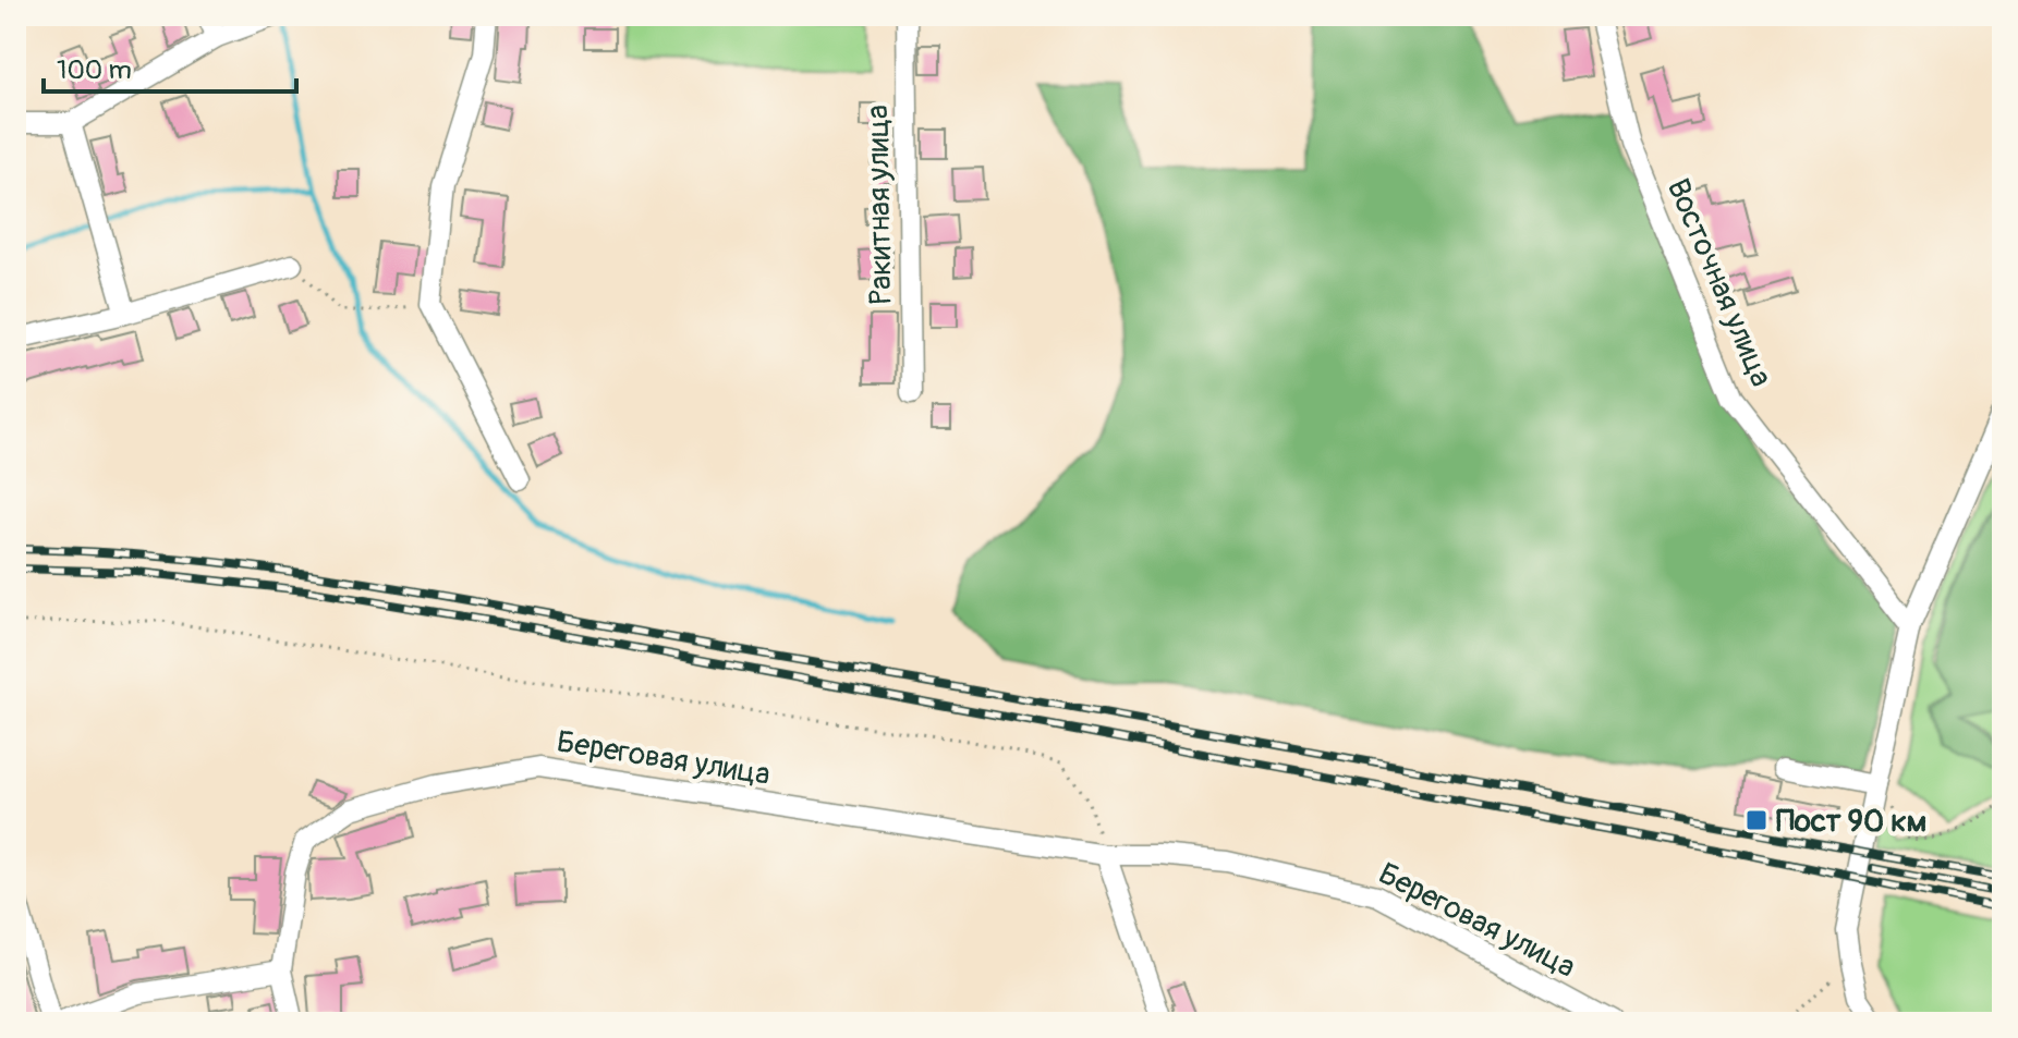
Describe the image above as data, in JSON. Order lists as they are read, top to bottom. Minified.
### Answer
{"streets":{"street":["Ракитная улица","Восточная улица","Береговая улица"]},"places":{"transit":["Пост 90 км"]},"scale_bar":"100 m"}
